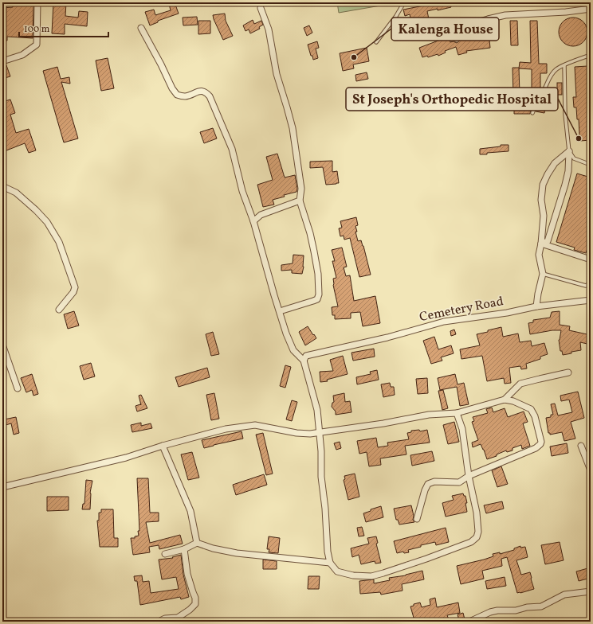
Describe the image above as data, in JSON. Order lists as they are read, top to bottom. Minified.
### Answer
{"streets":{"street":["Cemetery Road"]},"places":["Kalenga House","St Joseph's Orthopedic Hospital"],"scale_bar":"100 m"}
